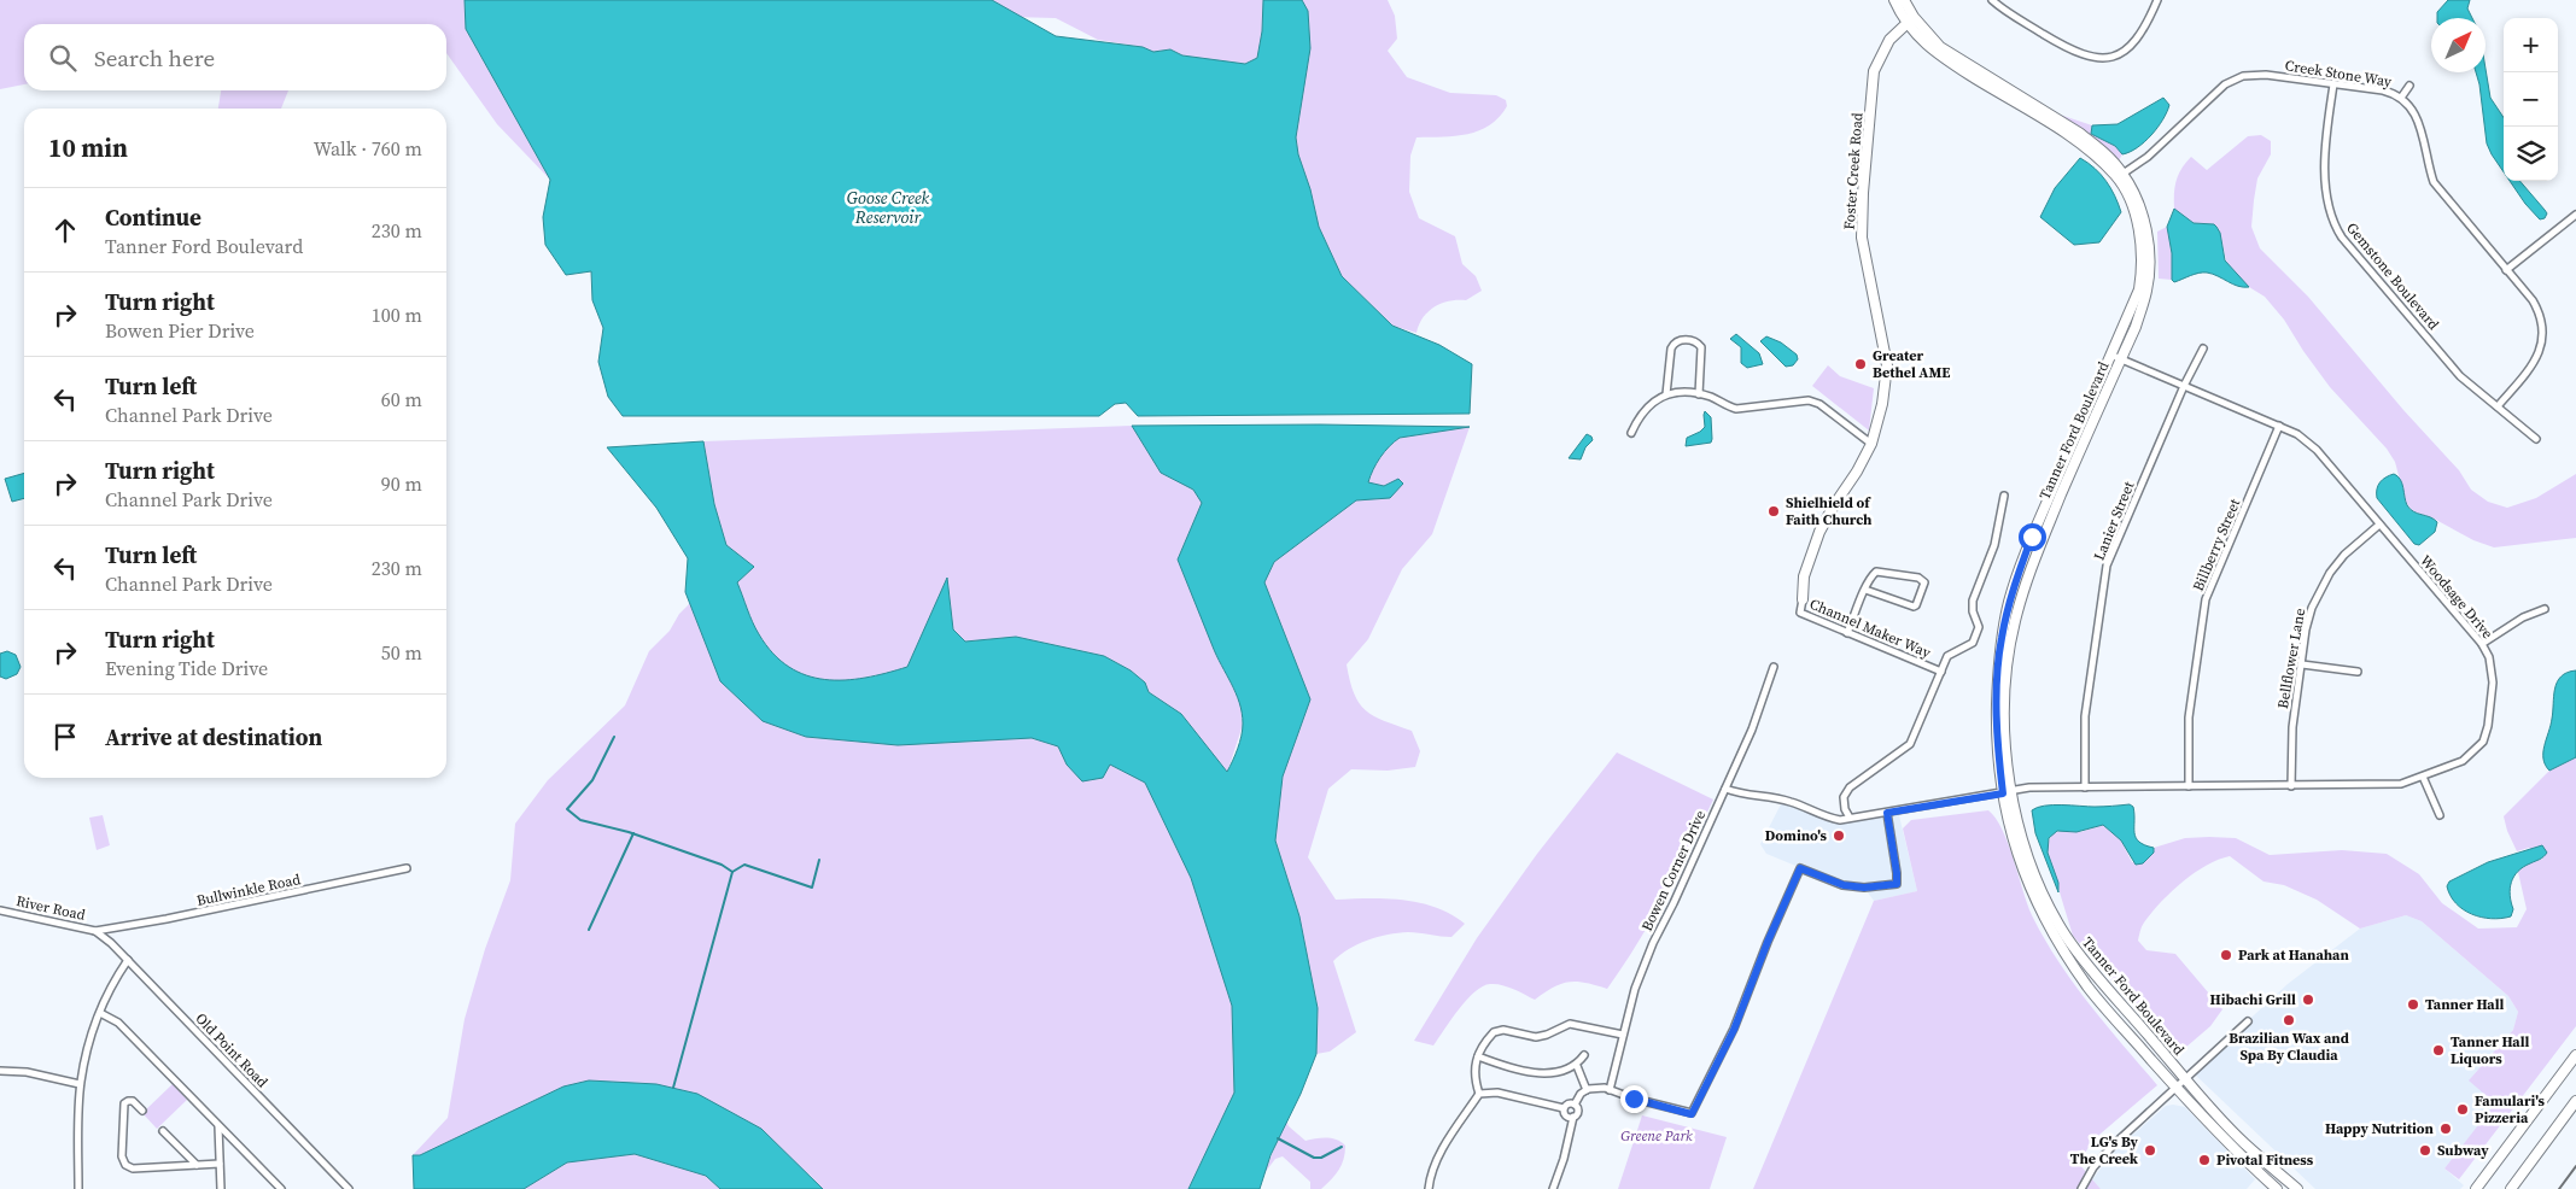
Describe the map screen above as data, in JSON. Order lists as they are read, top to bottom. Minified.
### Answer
{"streets":{"street":["Creek Stone Way","Foster Creek Road","Gemstone Boulevard","Tanner Ford Boulevard","Lanier Street","Billberry Street","Woodsage Drive","Channel Maker Way","Bellflower Lane","Bowen Corner Drive","Bullwinkle Road","River Road","Old Point Road"]},"crossings":[["Creek Stone Way","Gemstone Boulevard"],["Creek Stone Way","Tanner Ford Boulevard"],["Foster Creek Road","Tanner Ford Boulevard"],["Foster Creek Road","Channel Maker Way"],["Tanner Ford Boulevard","Woodsage Drive"],["Lanier Street","Woodsage Drive"],["Billberry Street","Woodsage Drive"],["Woodsage Drive","Bellflower Lane"],["Woodsage Drive","Bowen Corner Drive"],["Bullwinkle Road","River Road"],["Bullwinkle Road","Old Point Road"],["River Road","Old Point Road"]],"water":["Goose Creek Reservoir"],"parks":["Greene Park"],"places":["Greater Bethel AME","Shielhield of Faith Church","Domino's","Park at Hanahan","Hibachi Grill","Tanner Hall","Brazilian Wax and Spa By Claudia","Tanner Hall Liquors","Famulari's Pizzeria","Happy Nutrition","LG's By The Creek","Subway","Pivotal Fitness"],"north":"top right","page":{"map_buttons":["+","−"],"search":"Search here","heading":["10 min","Walk · 760 m"],"list":[["Continue","Tanner Ford Boulevard","230 m"],["Turn right","Bowen Pier Drive","100 m"],["Turn left","Channel Park Drive","60 m"],["Turn right","Channel Park Drive","90 m"],["Turn left","Channel Park Drive","230 m"],["Turn right","Evening Tide Drive","50 m"],"Arrive at destination"]}}
